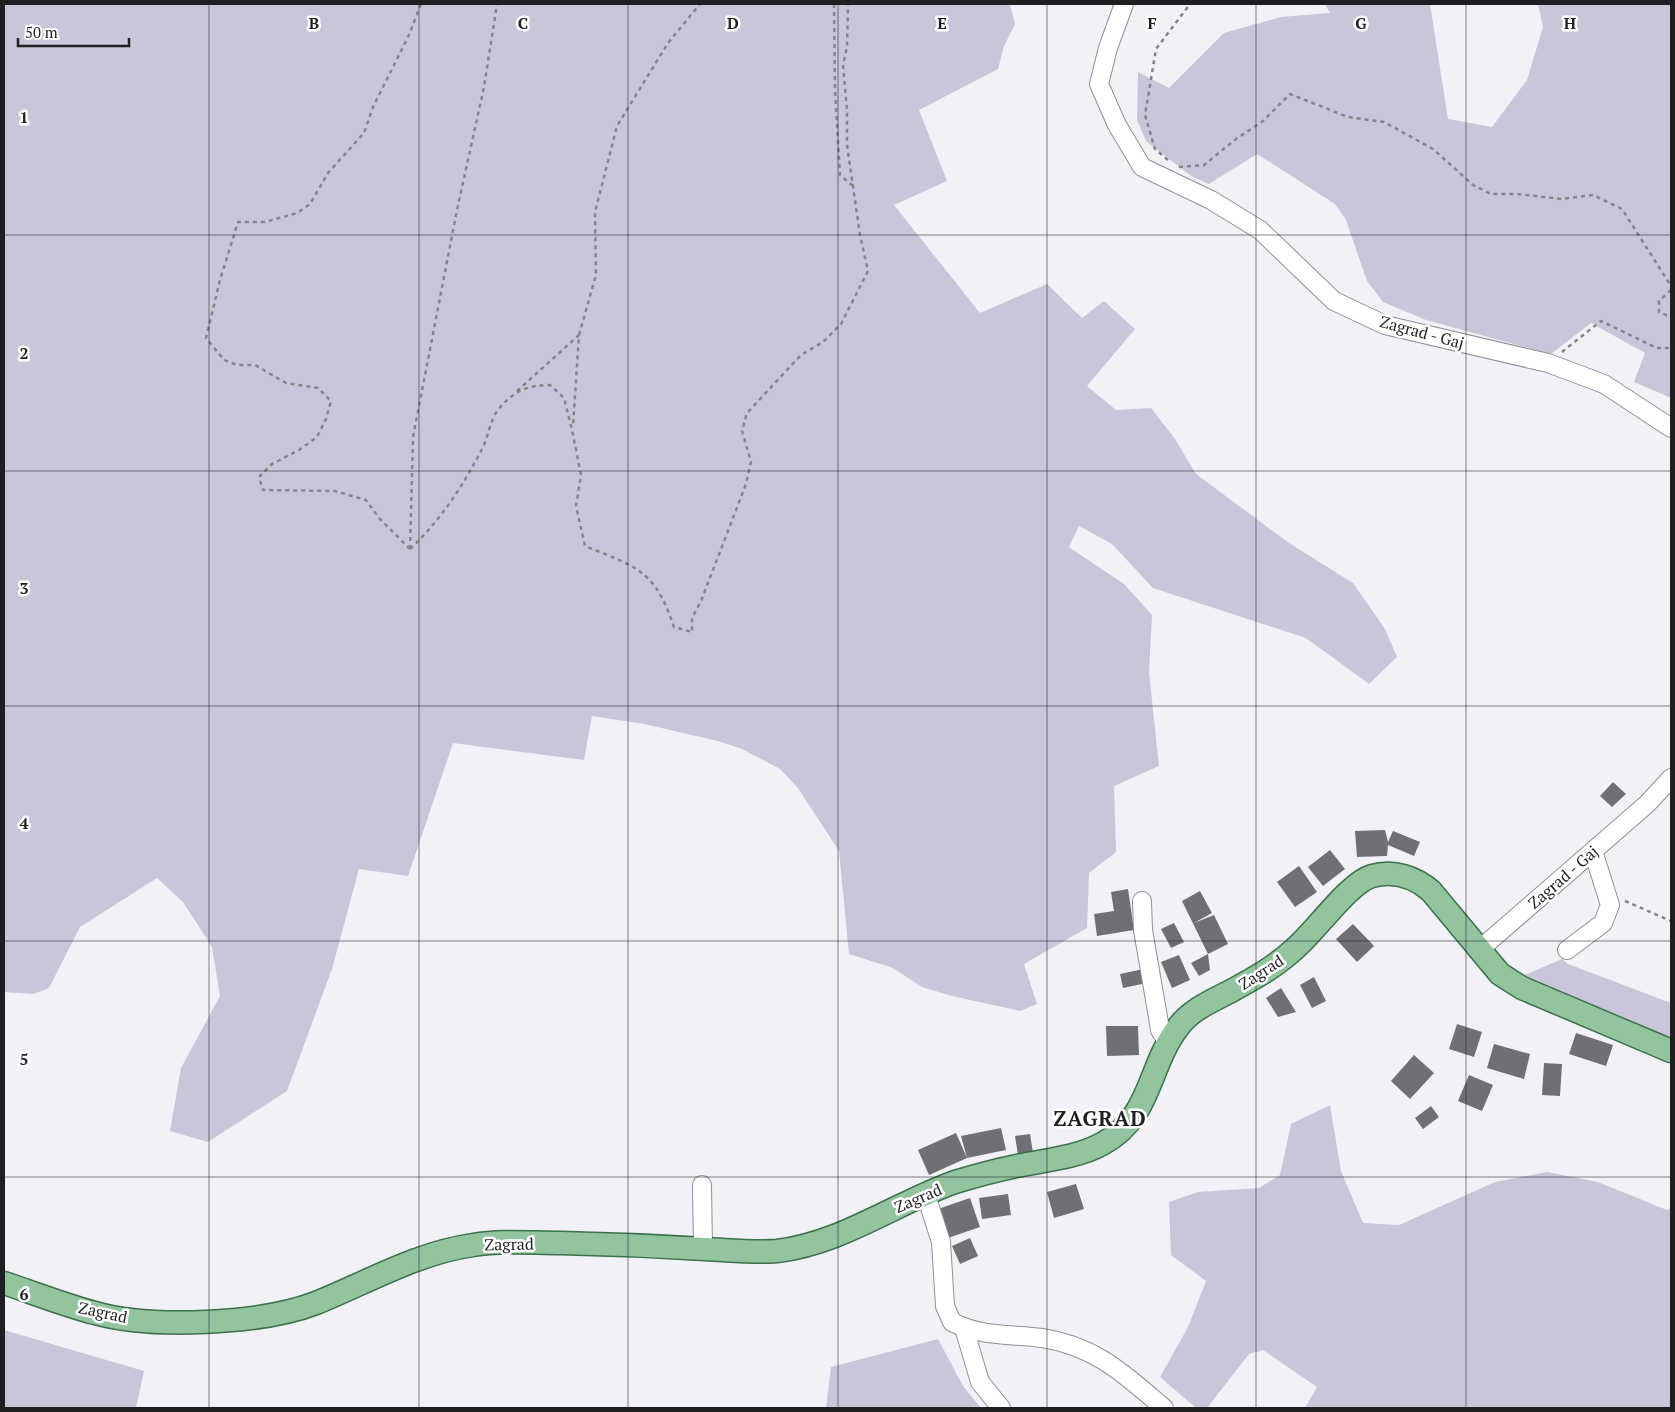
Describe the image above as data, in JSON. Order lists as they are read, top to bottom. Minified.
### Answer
{"streets":{"main road":["Zagrad"],"street":["Zagrad - Gaj"]},"crossings":[["Zagrad - Gaj","Zagrad"]],"districts":["ZAGRAD"],"scale_bar":"50 m","grid":{"columns":["B","C","D","E","F","G","H"],"rows":["1","2","3","4","5","6"]}}
